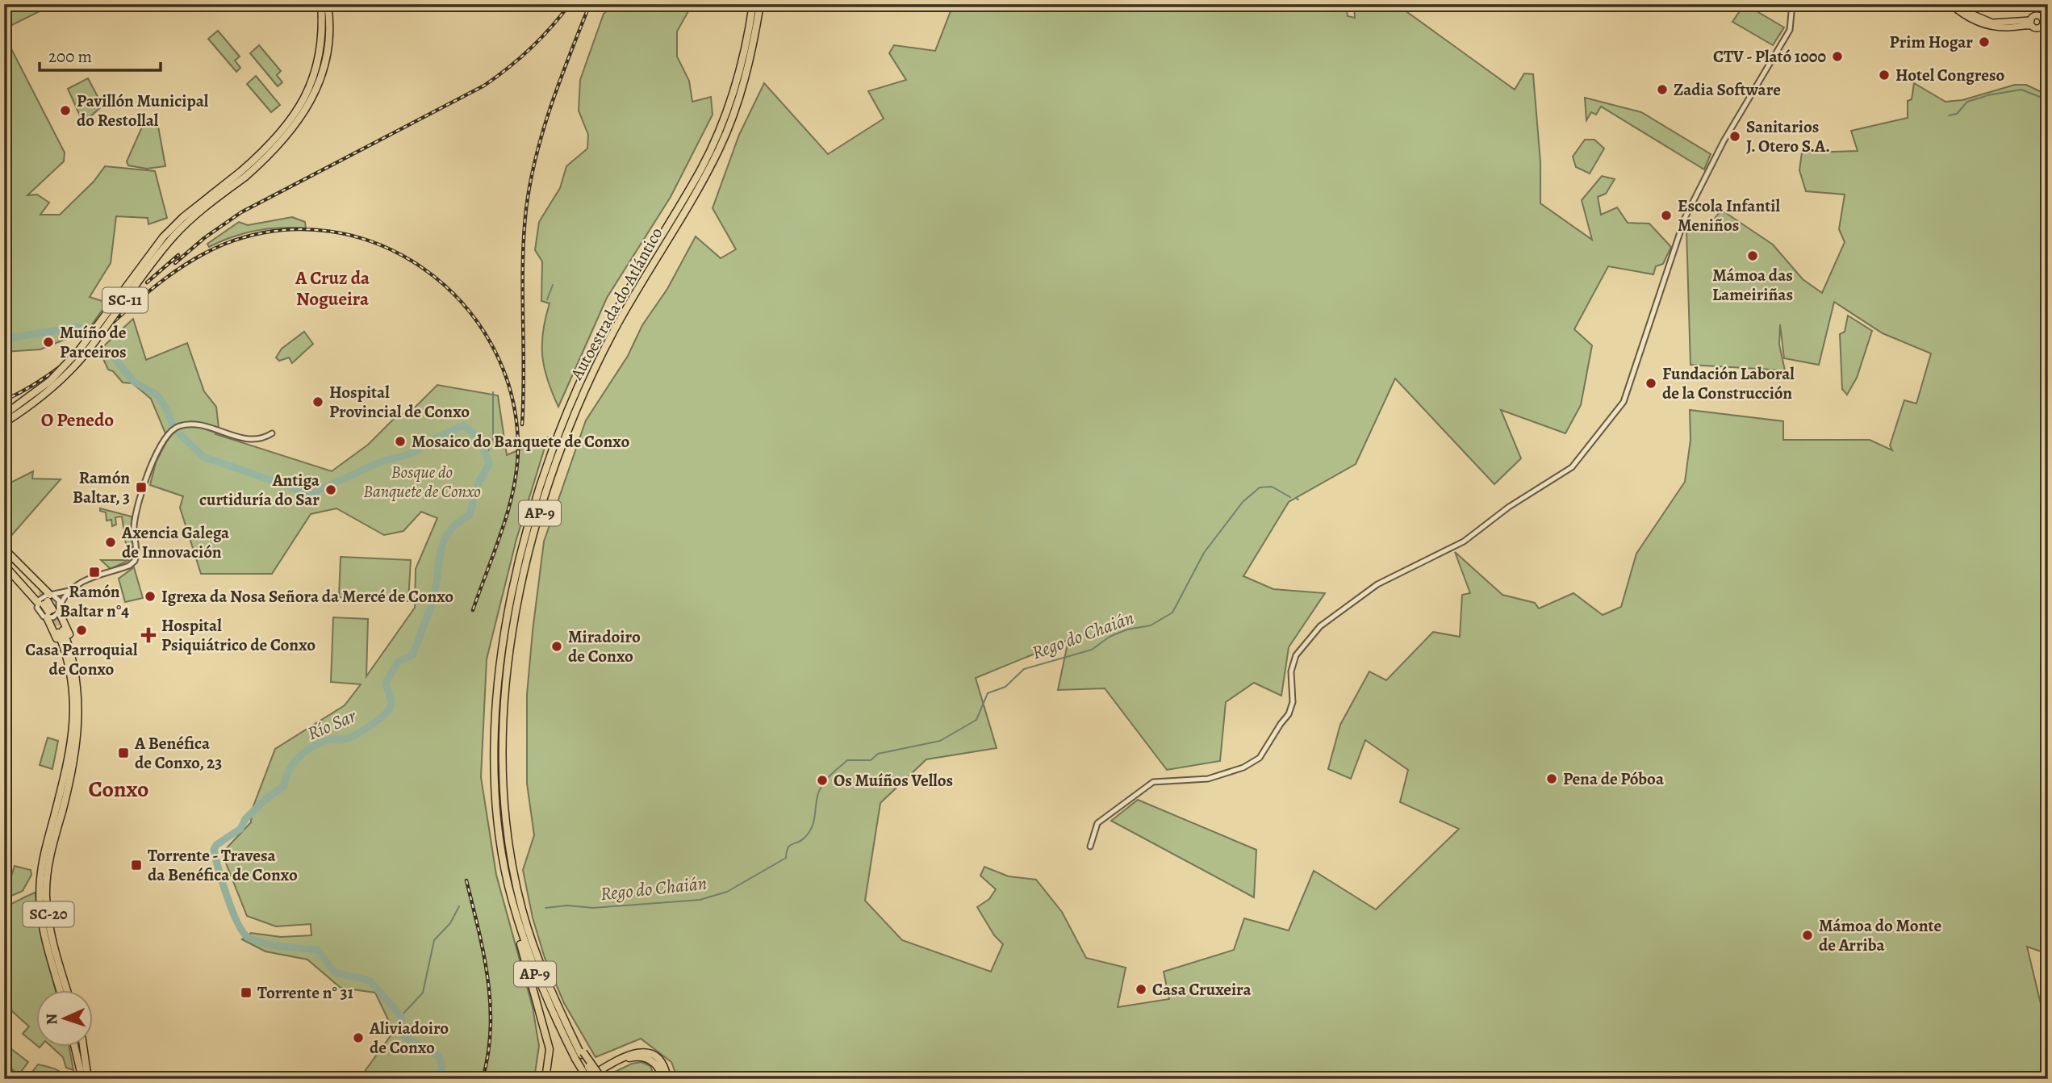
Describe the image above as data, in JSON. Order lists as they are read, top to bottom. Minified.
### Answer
{"streets":{"highway":["SC-11","Autoestrada do Atlántico","AP-9","SC-20"]},"districts":["A Cruz da Nogueira","O Penedo","Conxo"],"water":["Rego do Chaián","Río Sar"],"parks":["Bosque do Banquete de Conxo"],"places":{"other":["Prim Hogar","CTV - Plató 1000","Hotel Congreso","Zadia Software","Pavillón Municipal do Restollal","Sanitarios J. Otero S.A.","Escola Infantil Meniños","Mámoa das Lameiriñas","Muíño de Parceiros","Fundación Laboral de la Construcción","Hospital Provincial de Conxo","Mosaico do Banquete de Conxo","Antiga curtiduría do Sar","Axencia Galega de Innovación","Igrexa da Nosa Señora da Mercé de Conxo","Casa Parroquial de Conxo","Miradoiro de Conxo","Pena de Póboa","Os Muíños Vellos","Mámoa do Monte de Arriba","Casa Cruxeira","Aliviadoiro de Conxo"],"transit":["Ramón Baltar, 3","Ramón Baltar n°4","A Benéfica de Conxo, 23","Torrente - Travesa da Benéfica de Conxo","Torrente n° 31"],"health":["Hospital Psiquiátrico de Conxo"]},"scale_bar":"200 m","north":"left"}
